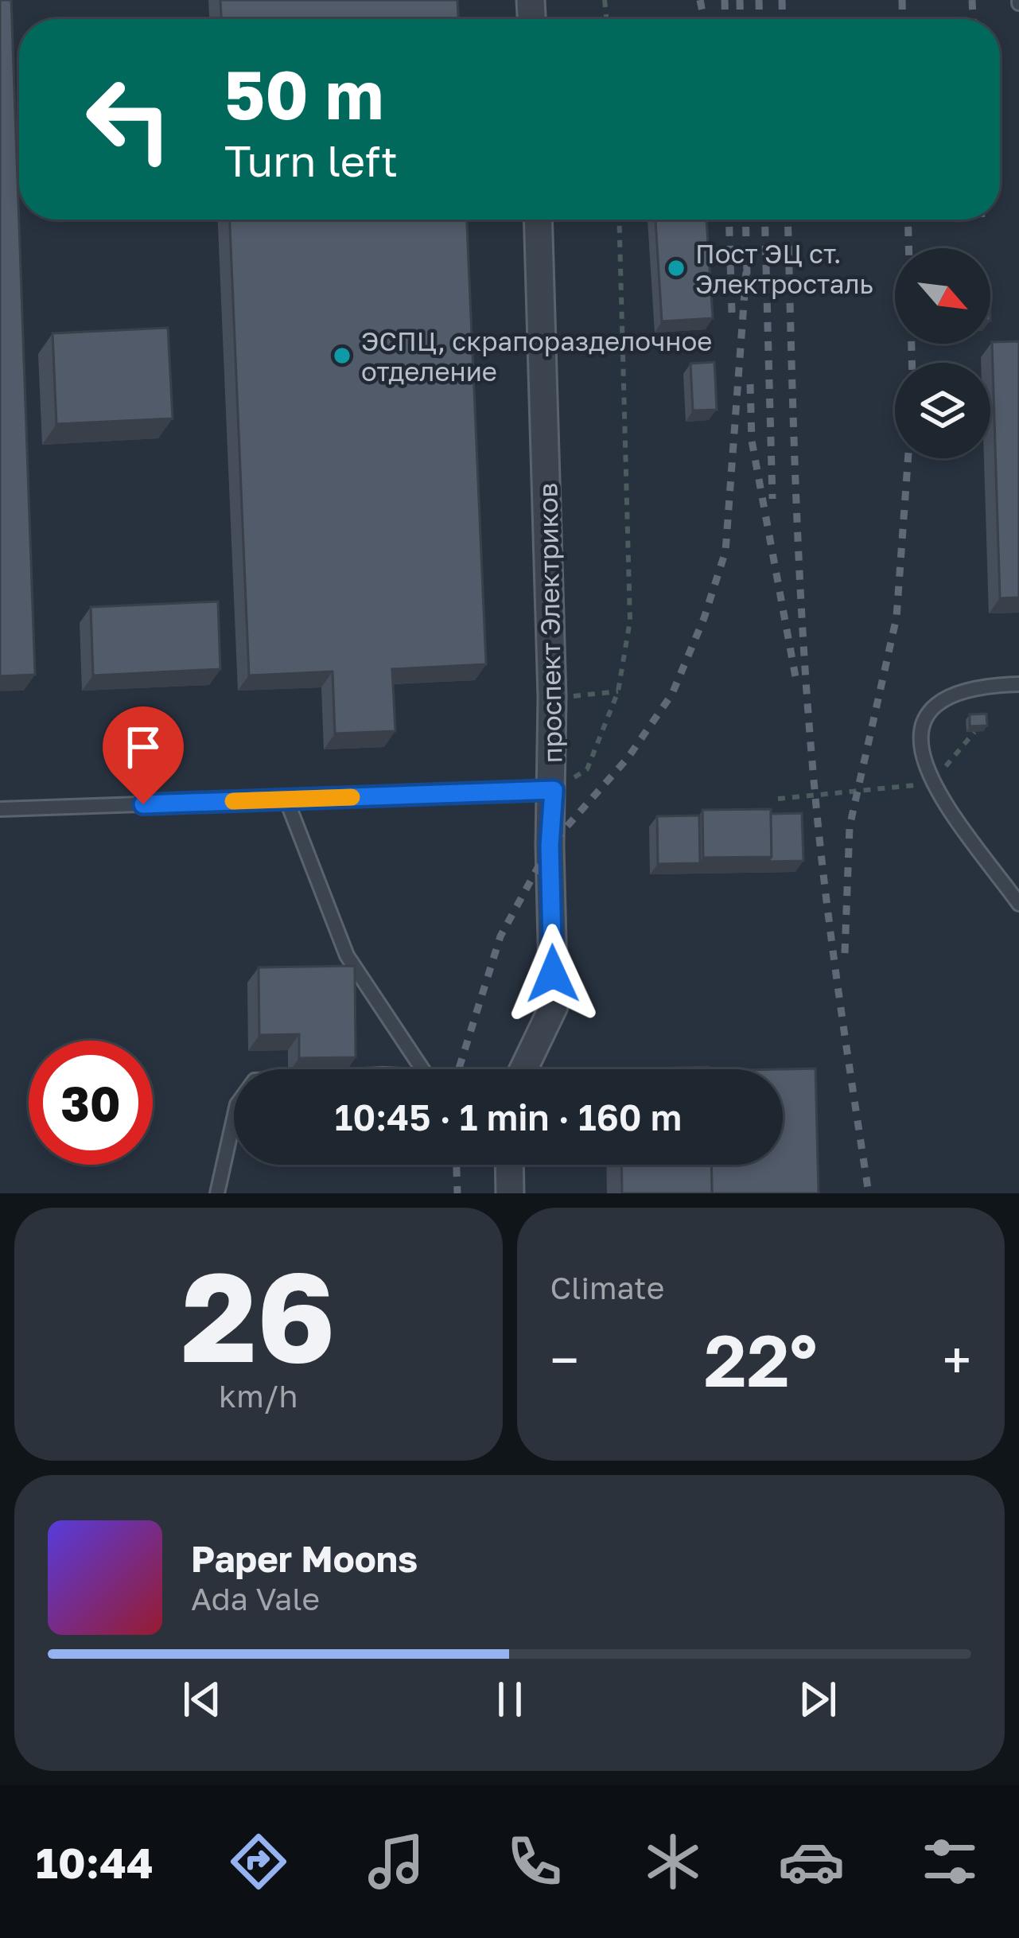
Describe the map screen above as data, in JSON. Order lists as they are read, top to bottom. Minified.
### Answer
{"streets":{"street":["проспект Электриков"]},"places":["Пост ЭЦ ст. Электросталь","ЭСПЦ, скрапоразделочное отделение"],"north":"bottom right","page":{"turn":["50 m","Turn left"],"limit":"30","trip":"10:45 · 1 min · 160 m","tile":[["26","km/h"],"Climate"],"heat":["−","22°","+"],"song":["Paper Moons","Ada Vale"],"tabs":"10:44"}}
